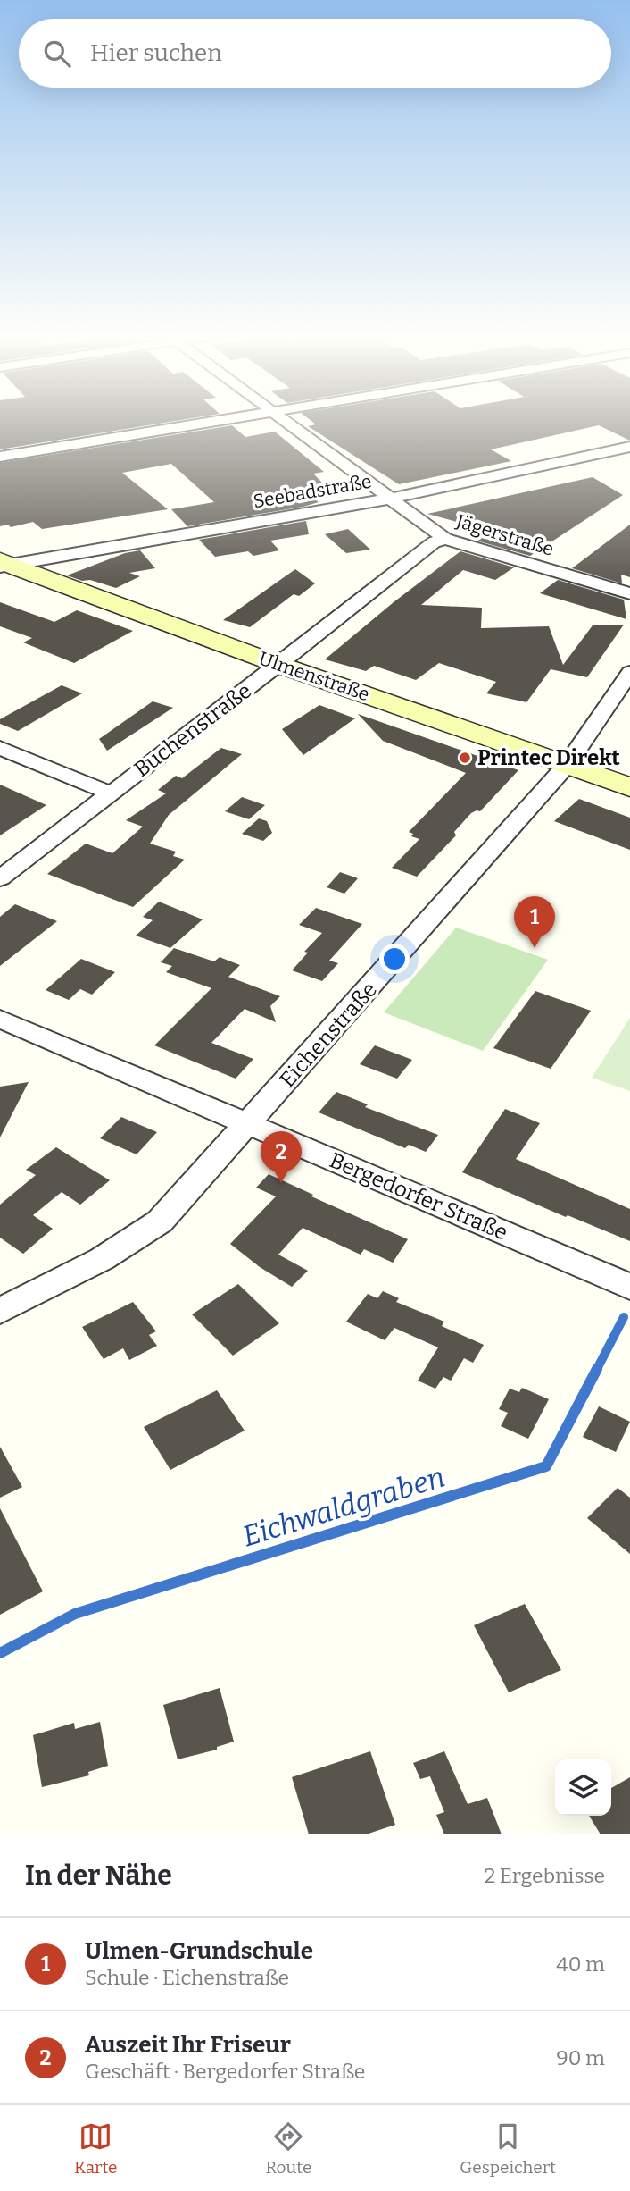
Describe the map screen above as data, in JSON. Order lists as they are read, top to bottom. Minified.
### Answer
{"streets":{"street":["Seebadstraße","Jägerstraße","Ulmenstraße","Buchenstraße","Eichenstraße","Bergedorfer Straße"]},"crossings":[["Seebadstraße","Jägerstraße"],["Seebadstraße","Ulmenstraße"],["Jägerstraße","Buchenstraße"],["Ulmenstraße","Buchenstraße"],["Ulmenstraße","Eichenstraße"],["Eichenstraße","Bergedorfer Straße"]],"water":["Eichwaldgraben"],"places":["Printec Direkt"],"page":{"search":"Hier suchen","pins":["1","2"],"heading":["In der Nähe","2 Ergebnisse"],"list":[{"mark":"1","name":"Ulmen-Grundschule","note":"Schule · Eichenstraße","value":"40 m"},{"mark":"2","name":"Auszeit Ihr Friseur","note":"Geschäft · Bergedorfer Straße","value":"90 m"}],"nav":["Karte","Route","Gespeichert"]}}
